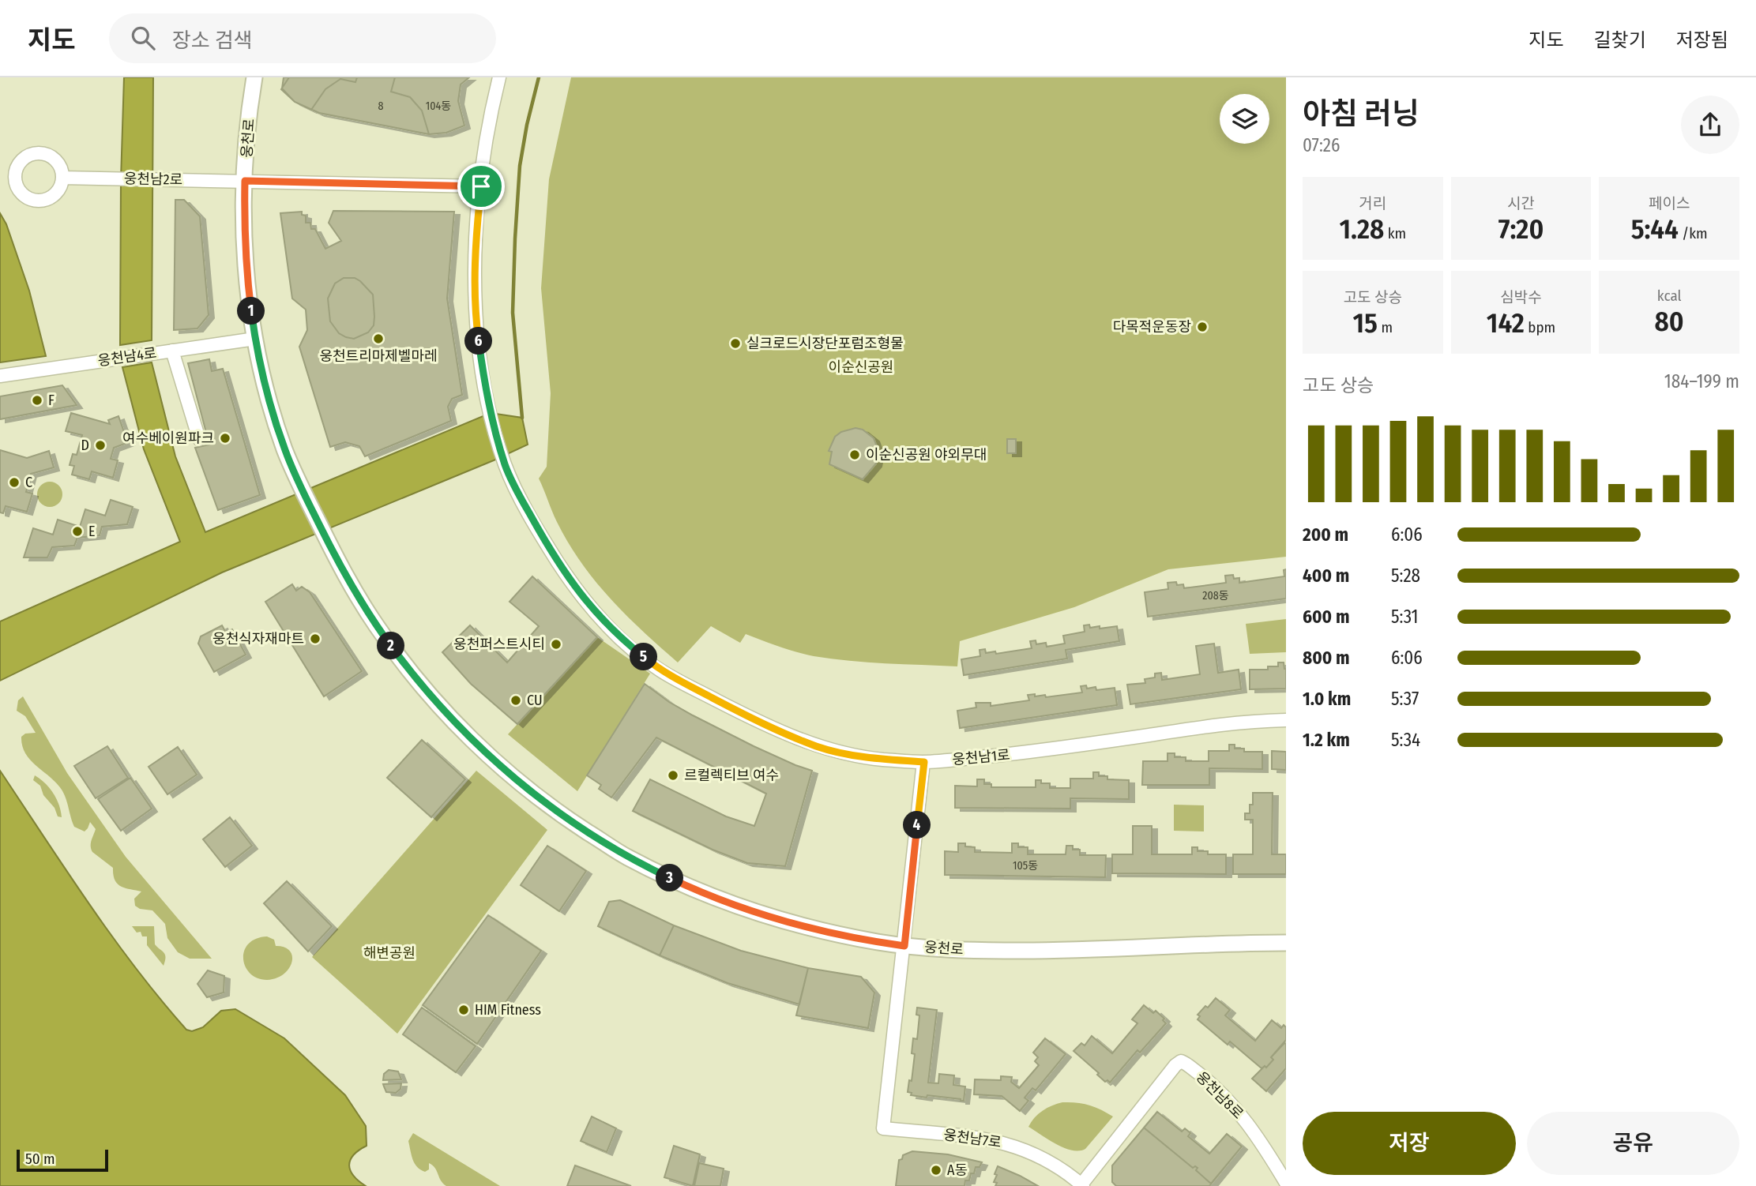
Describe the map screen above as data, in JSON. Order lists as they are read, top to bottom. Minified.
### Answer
{"streets":{"street":["웅천로","웅천남2로","웅천남4로","웅천남1로","웅천남8로","웅천남7로"]},"crossings":[["웅천로","웅천남2로"],["웅천로","웅천남4로"],["웅천로","웅천남7로"],["웅천남2로","웅천남1로"],["웅천남8로","웅천남7로"]],"parks":["이순신공원","해변공원"],"places":["다목적운동장","웅천트리마제벨마레","실크로드시장단포럼조형물","F","여수베이원파크","D","이순신공원 야외무대","C","E","웅천식자재마트","웅천퍼스트시티","CU","르컬렉티브 여수","HIM Fitness","A동"],"house_numbers":["8","104동","208동","105동"],"scale_bar":"50 m","page":{"header":"지도","search":"장소 검색","nav":["지도","길찾기","저장됨"],"heading":["아침 러닝","07:26"],"stats":[["거리","1.28 km"],["시간","7:20"],["페이스","5:44 /km"],["고도 상승","15 m"],["심박수","142 bpm"],["kcal","80"]],"pins":["1","6","2","5","4","3"],"chart":["고도 상승","184–199 m"],"list":[{"name":"200 m","note":"6:06"},{"name":"400 m","note":"5:28"},{"name":"600 m","note":"5:31"},{"name":"800 m","note":"6:06"},{"name":"1.0 km","note":"5:37"},{"name":"1.2 km","note":"5:34"}],"buttons":["저장","공유"],"scale":"50 m"}}
